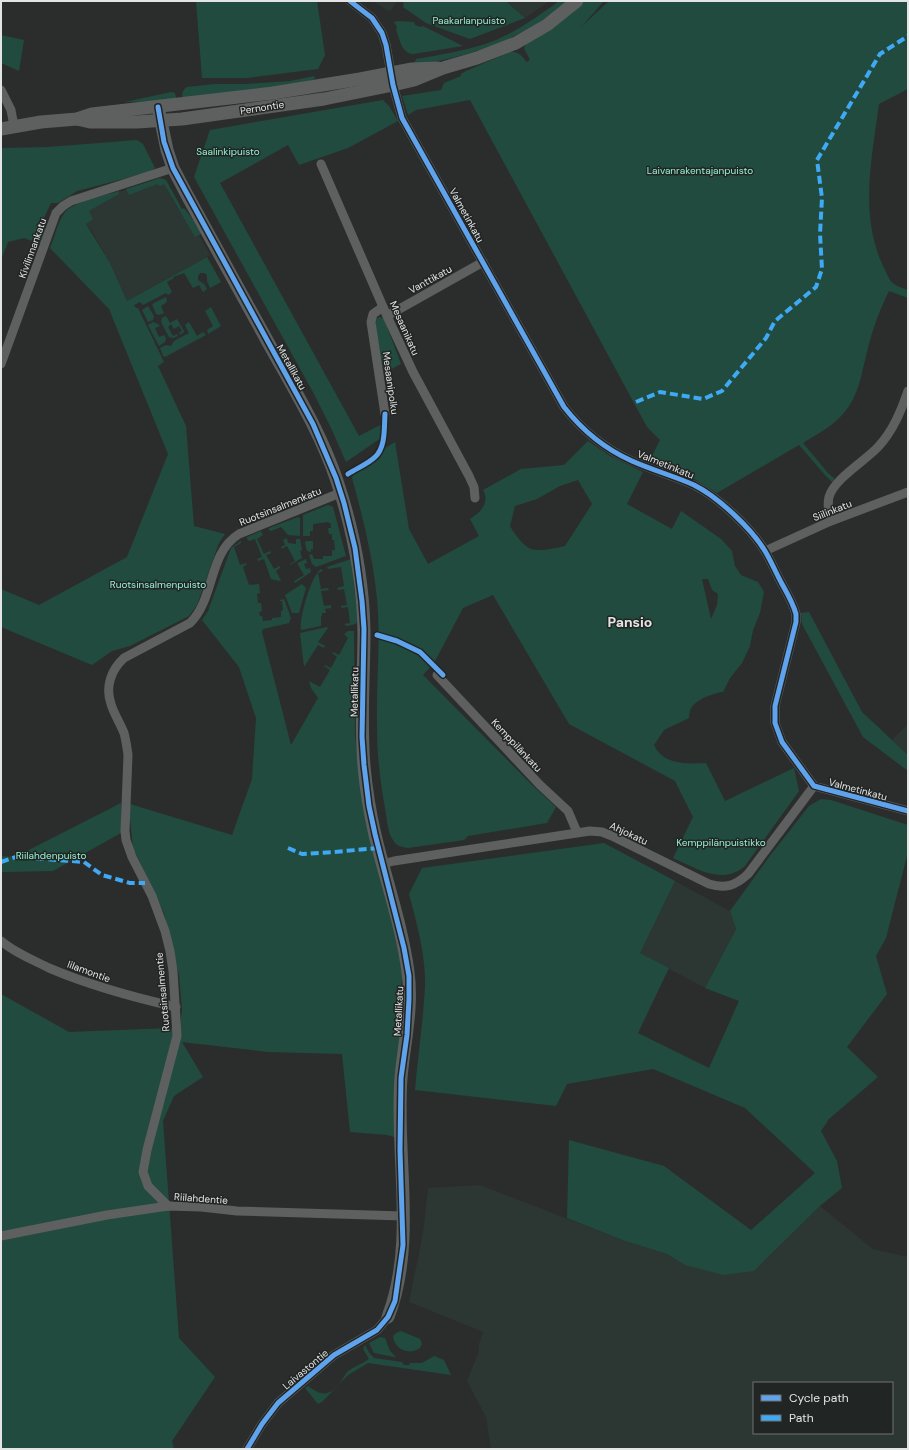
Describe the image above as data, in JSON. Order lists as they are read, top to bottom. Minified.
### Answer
{"streets":{"street":["Pernontie","Valmetinkatu","Kivilinnankatu","Vanttikatu","Mesaanikatu","Metallikatu","Mesaanipolku","Ruotsinsalmenkatu","Siilinkatu","Kemppilänkatu","Ahjokatu","Iilamontie","Ruotsinsalmentie","Riilahdentie","Laivastontie"]},"crossings":[["Pernontie","Valmetinkatu"],["Pernontie","Metallikatu"],["Valmetinkatu","Vanttikatu"],["Valmetinkatu","Siilinkatu"],["Valmetinkatu","Ahjokatu"],["Kivilinnankatu","Metallikatu"],["Vanttikatu","Mesaanikatu"],["Vanttikatu","Mesaanipolku"],["Mesaanikatu","Mesaanipolku"],["Metallikatu","Ruotsinsalmenkatu"],["Metallikatu","Ahjokatu"],["Metallikatu","Riilahdentie"],["Metallikatu","Laivastontie"],["Ruotsinsalmenkatu","Ruotsinsalmentie"],["Kemppilänkatu","Ahjokatu"],["Iilamontie","Ruotsinsalmentie"],["Ruotsinsalmentie","Riilahdentie"]],"districts":["Pansio"],"parks":["Paakarlanpuisto","Saalinkipuisto","Laivanrakentajanpuisto","Ruotsinsalmenpuisto","Kemppilänpuistikko","Riilahdenpuisto"],"legend":["Cycle path","Path"]}
